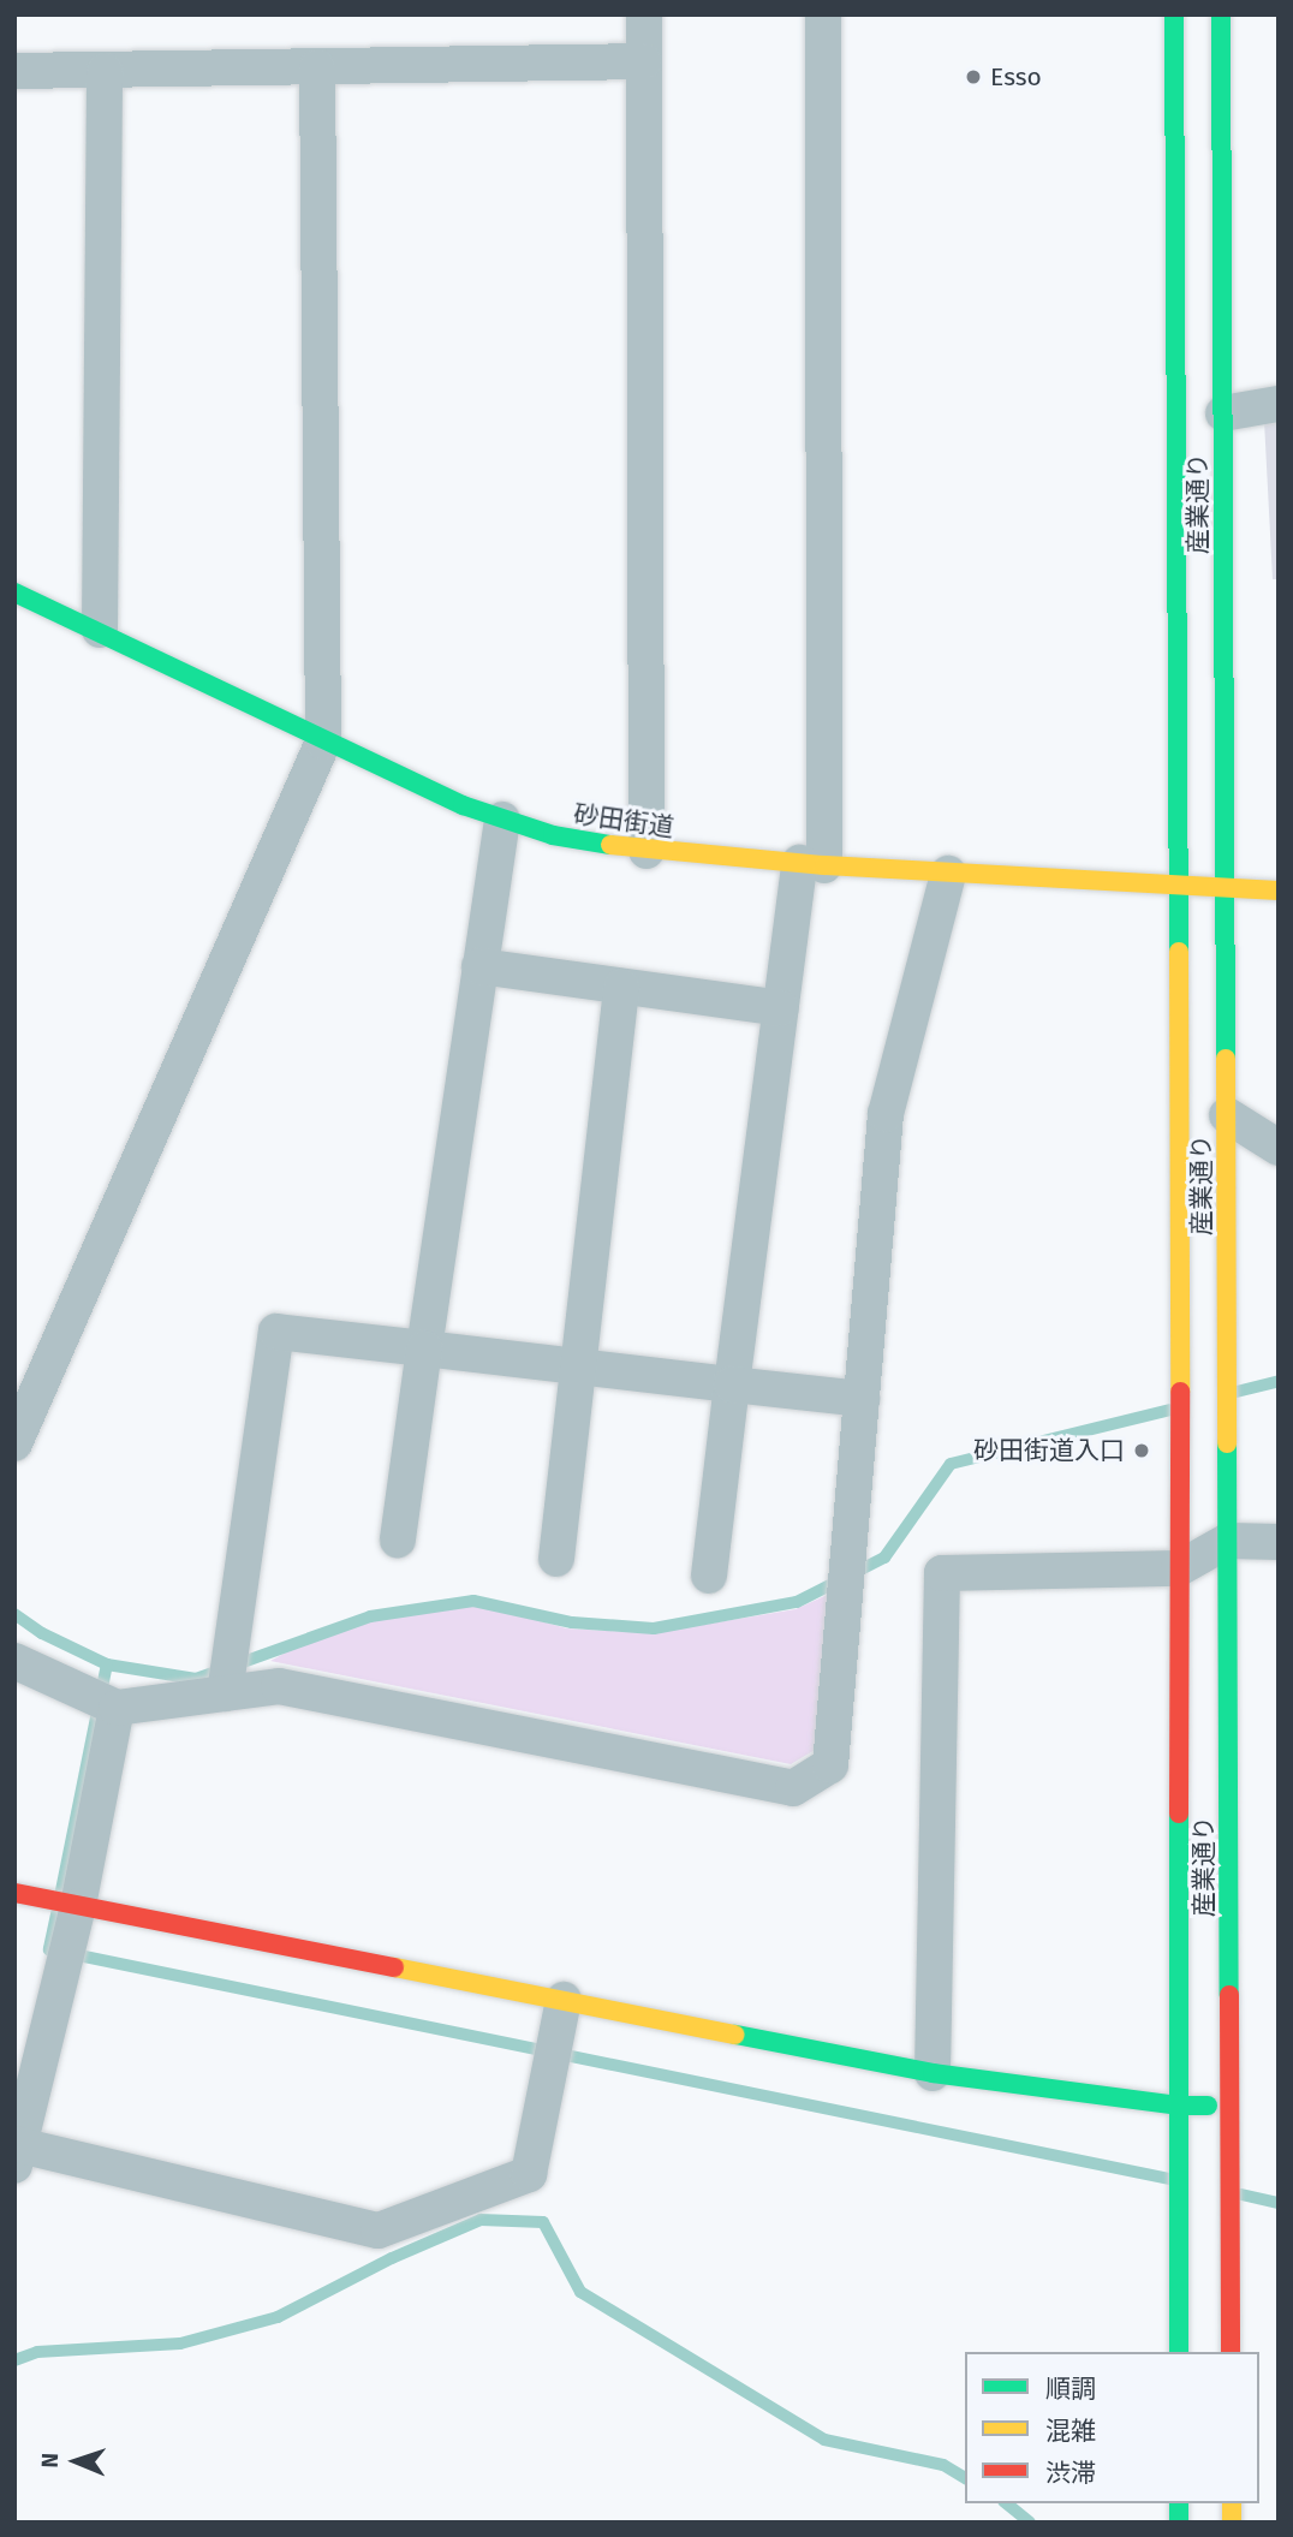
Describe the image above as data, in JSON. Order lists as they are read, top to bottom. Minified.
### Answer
{"streets":{"street":["産業通り","砂田街道"]},"crossings":[["産業通り","砂田街道"]],"places":["Esso","砂田街道入口"],"legend":["順調","混雑","渋滞"],"north":"left"}
